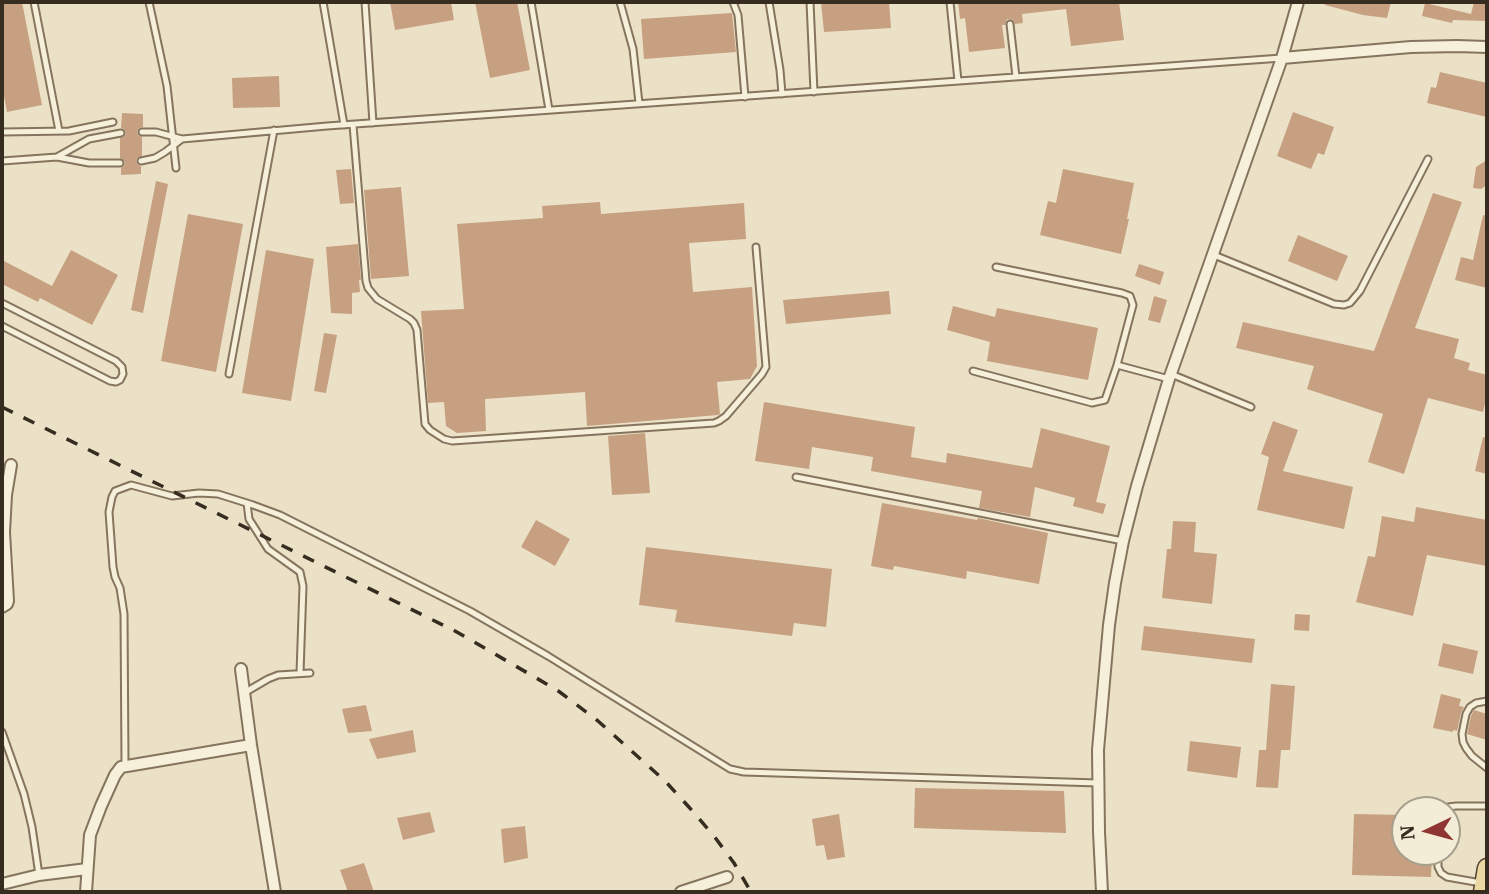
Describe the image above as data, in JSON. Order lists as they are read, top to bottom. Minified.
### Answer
{"north":"left"}
